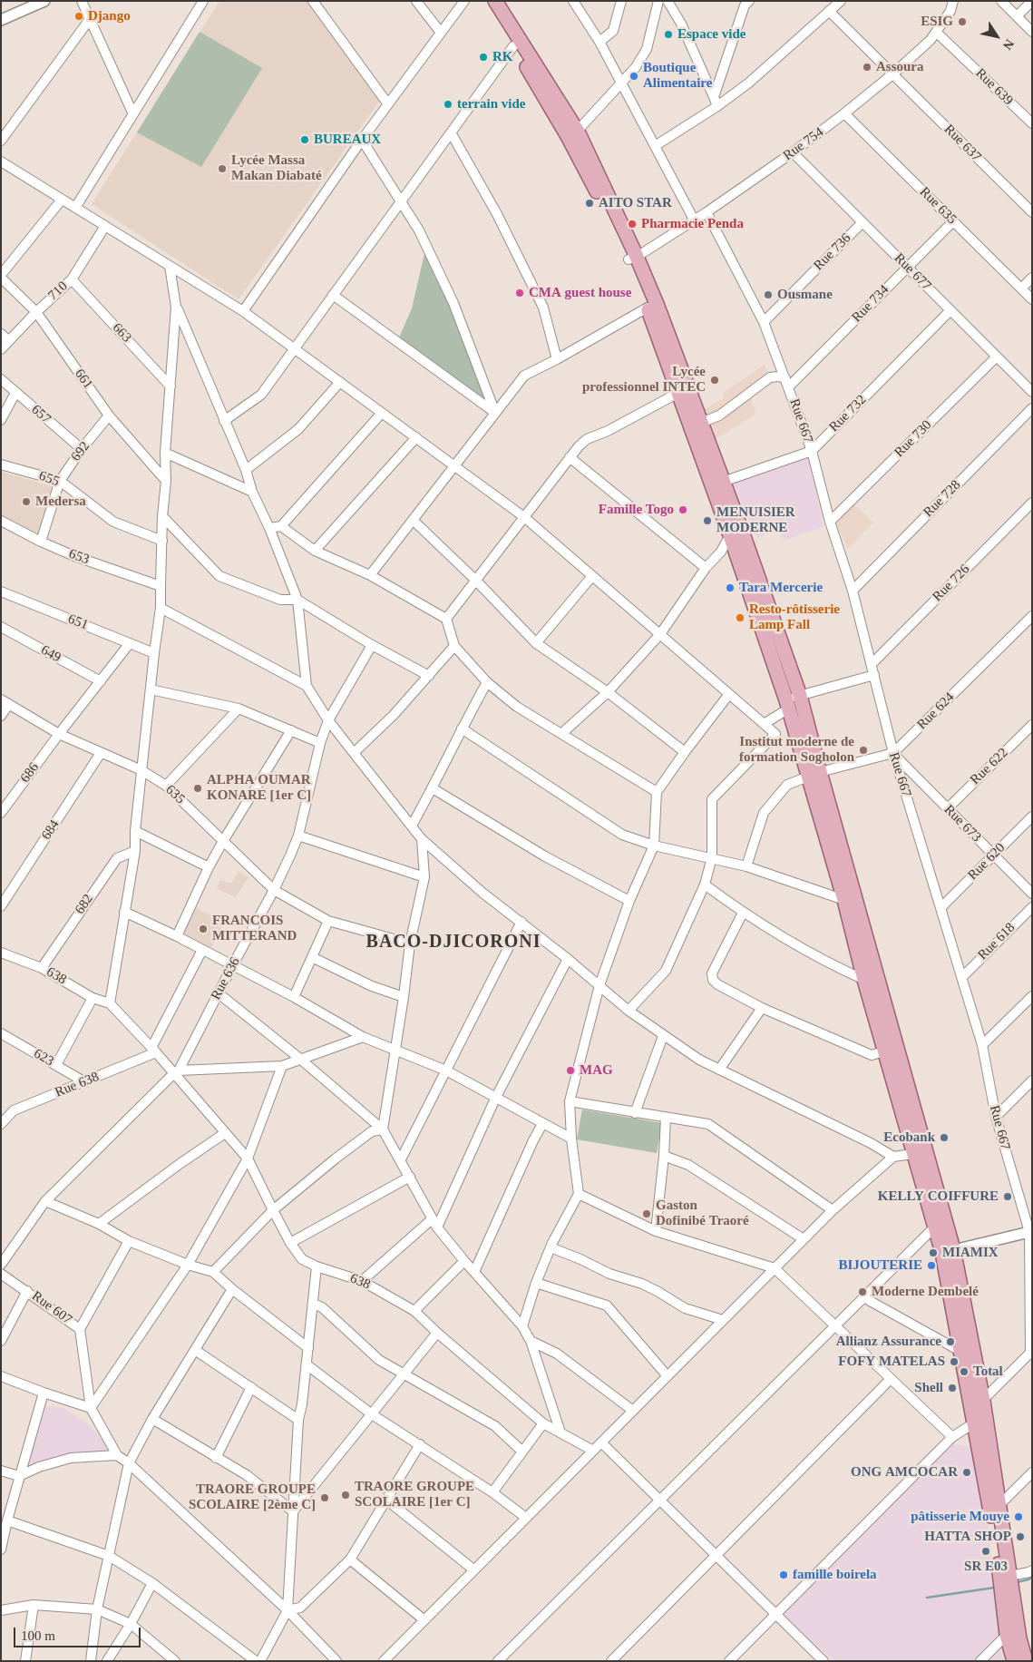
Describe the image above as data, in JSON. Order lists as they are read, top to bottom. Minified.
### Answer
{"streets":{"street":["Rue 639","Rue 637","Rue 754","Rue 635","Rue 736","Rue 677","710","Rue 734","663","661","Rue 732","657","Rue 667","Rue 730","692","655","Rue 728","653","Rue 726","651","649","Rue 624","Rue 622","686","635","Rue 673","684","Rue 620","682","Rue 618","638","Rue 636","623","Rue 638","Rue 607"]},"crossings":[["Rue 639","Rue 754"],["Rue 637","Rue 754"],["Rue 754","Rue 635"],["Rue 754","Rue 677"],["Rue 754","Rue 667"],["Rue 635","Rue 734"],["Rue 736","Rue 677"],["Rue 736","Rue 667"],["Rue 677","Rue 734"],["Rue 677","Rue 732"],["Rue 677","Rue 730"],["710","663"],["710","661"],["Rue 734","Rue 667"],["661","692"],["Rue 732","Rue 667"],["657","692"],["Rue 667","Rue 730"],["Rue 667","Rue 728"],["Rue 667","Rue 726"],["Rue 667","Rue 624"],["Rue 667","Rue 673"],["Rue 667","Rue 620"],["Rue 667","Rue 618"],["692","655"],["692","653"],["651","686"],["649","686"],["Rue 624","Rue 673"],["Rue 622","Rue 673"],["686","635"],["635","684"],["635","Rue 636"],["Rue 673","Rue 620"],["682","638"],["638","Rue 636"],["638","Rue 638"],["623","Rue 638"]],"districts":["BACO-DJICORONI"],"places":["Django","ESIG","Espace vide","RK","Assoura","Boutique Alimentaire","terrain vide","BUREAUX","Lycée Massa Makan Diabaté","AITO STAR","Pharmacie Penda","CMA guest house","Ousmane","Lycée professionnel INTEC","Medersa","Famille Togo","MENUISIER MODERNE","Tara Mercerie","Resto-rôtisserie Lamp Fall","Institut moderne de formation Sogholon","ALPHA OUMAR KONARE [1er C]","FRANCOIS MITTERAND","MAG","Ecobank","KELLY COIFFURE","Gaston Dofinibé Traoré","MIAMIX","BIJOUTERIE","Moderne Dembelé","Allianz Assurance","FOFY MATELAS","Total","Shell","ONG AMCOCAR","TRAORE GROUPE SCOLAIRE [1er C]","TRAORE GROUPE SCOLAIRE [2ème C]","pâtisserie Mouye","HATTA SHOP","SR E03","famille boirela"],"scale_bar":"100 m","north":"bottom right"}
